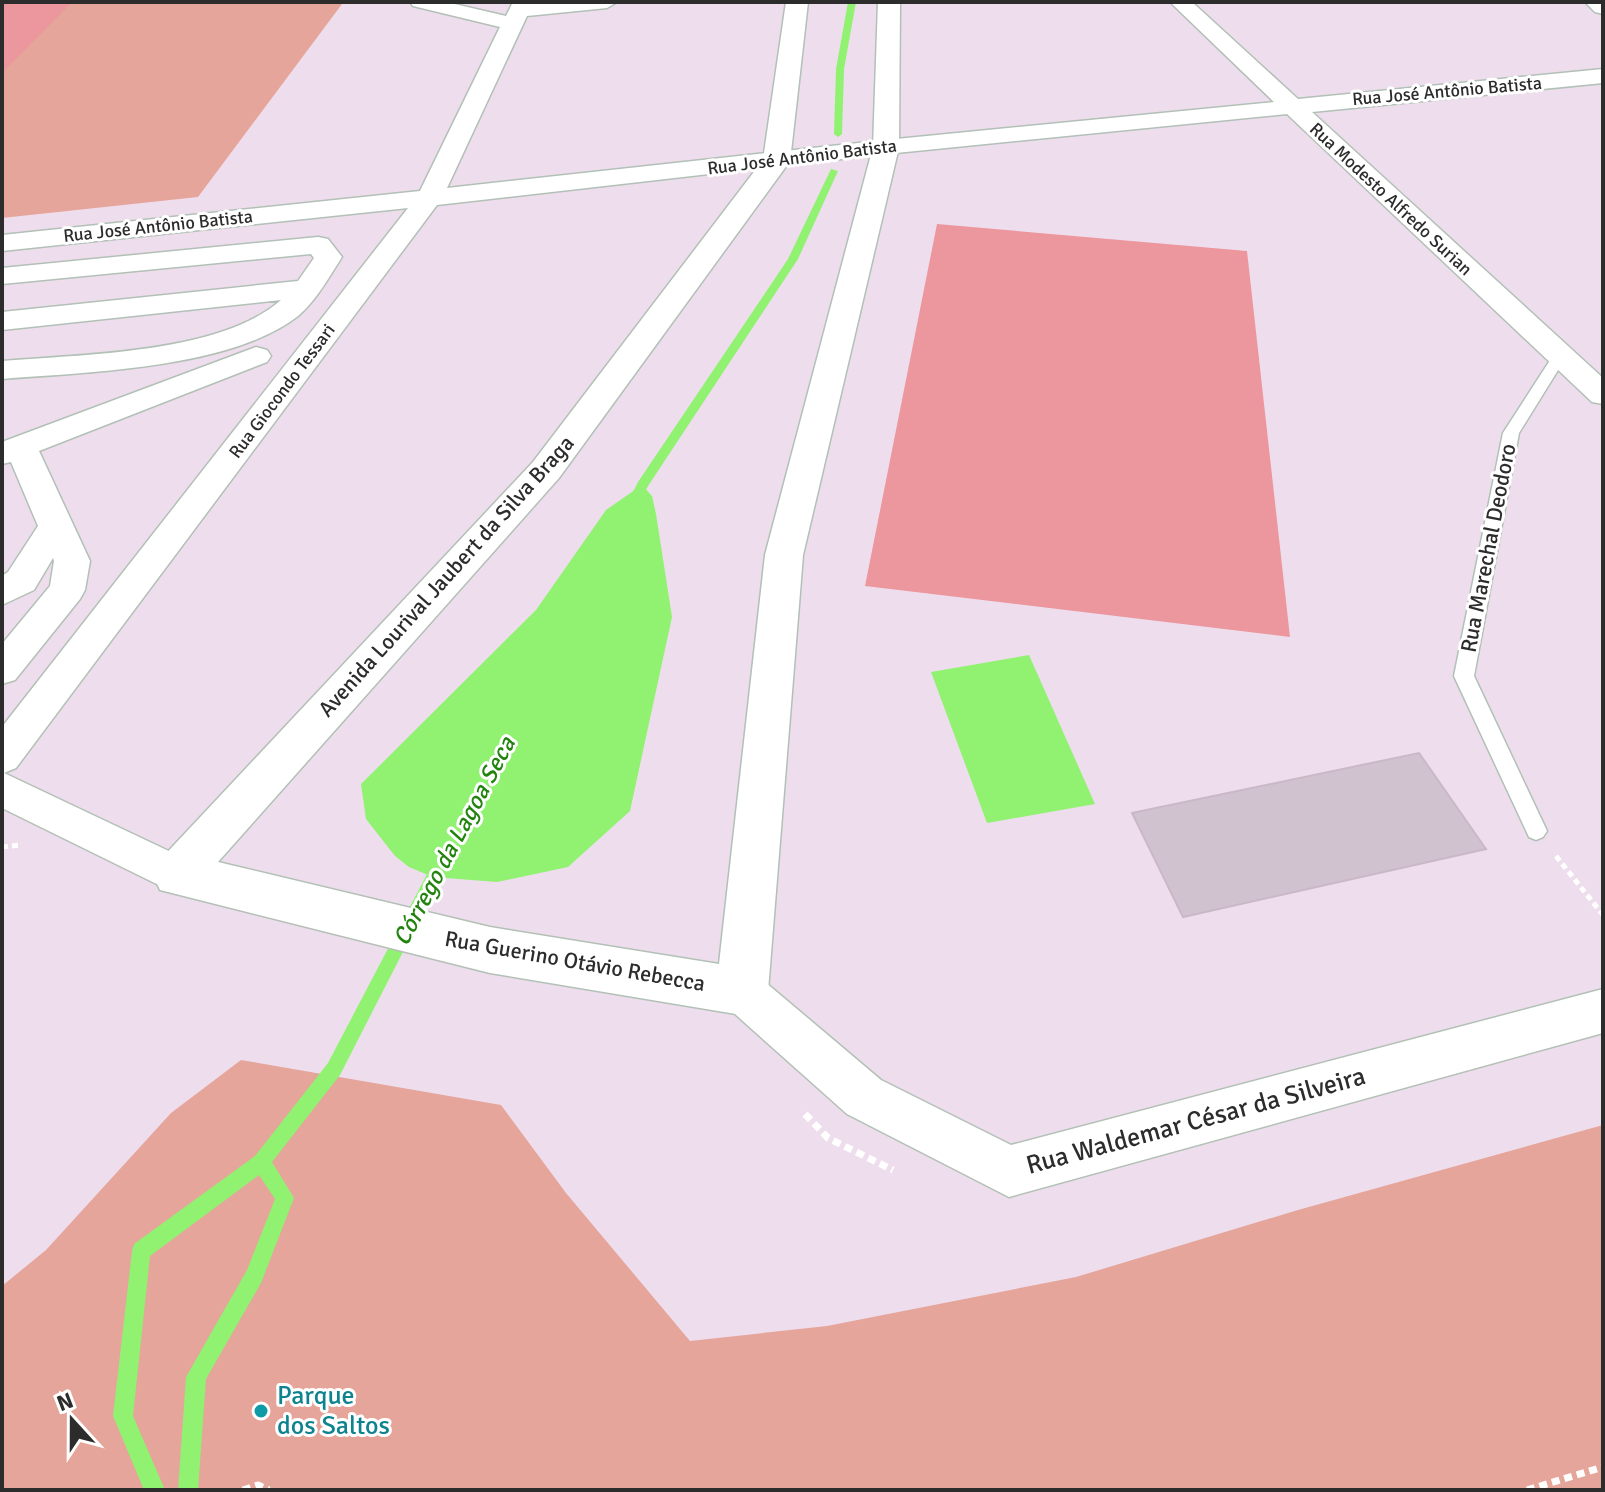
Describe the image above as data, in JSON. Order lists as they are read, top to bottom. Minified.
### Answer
{"streets":{"street":["Rua José Antônio Batista","Rua Modesto Alfredo Surian","Rua Giocondo Tessari","Avenida Lourival Jaubert da Silva Braga","Rua Guerino Otávio Rebecca","Rua Waldemar César da Silveira"],"lane":["Rua Marechal Deodoro"]},"crossings":[["Rua José Antônio Batista","Rua Modesto Alfredo Surian"],["Rua José Antônio Batista","Rua Giocondo Tessari"],["Rua José Antônio Batista","Avenida Lourival Jaubert da Silva Braga"],["Rua Modesto Alfredo Surian","Rua Marechal Deodoro"],["Avenida Lourival Jaubert da Silva Braga","Rua Guerino Otávio Rebecca"],["Rua Guerino Otávio Rebecca","Rua Waldemar César da Silveira"]],"water":["Córrego da Lagoa Seca"],"places":["Parque dos Saltos"],"north":"top"}
